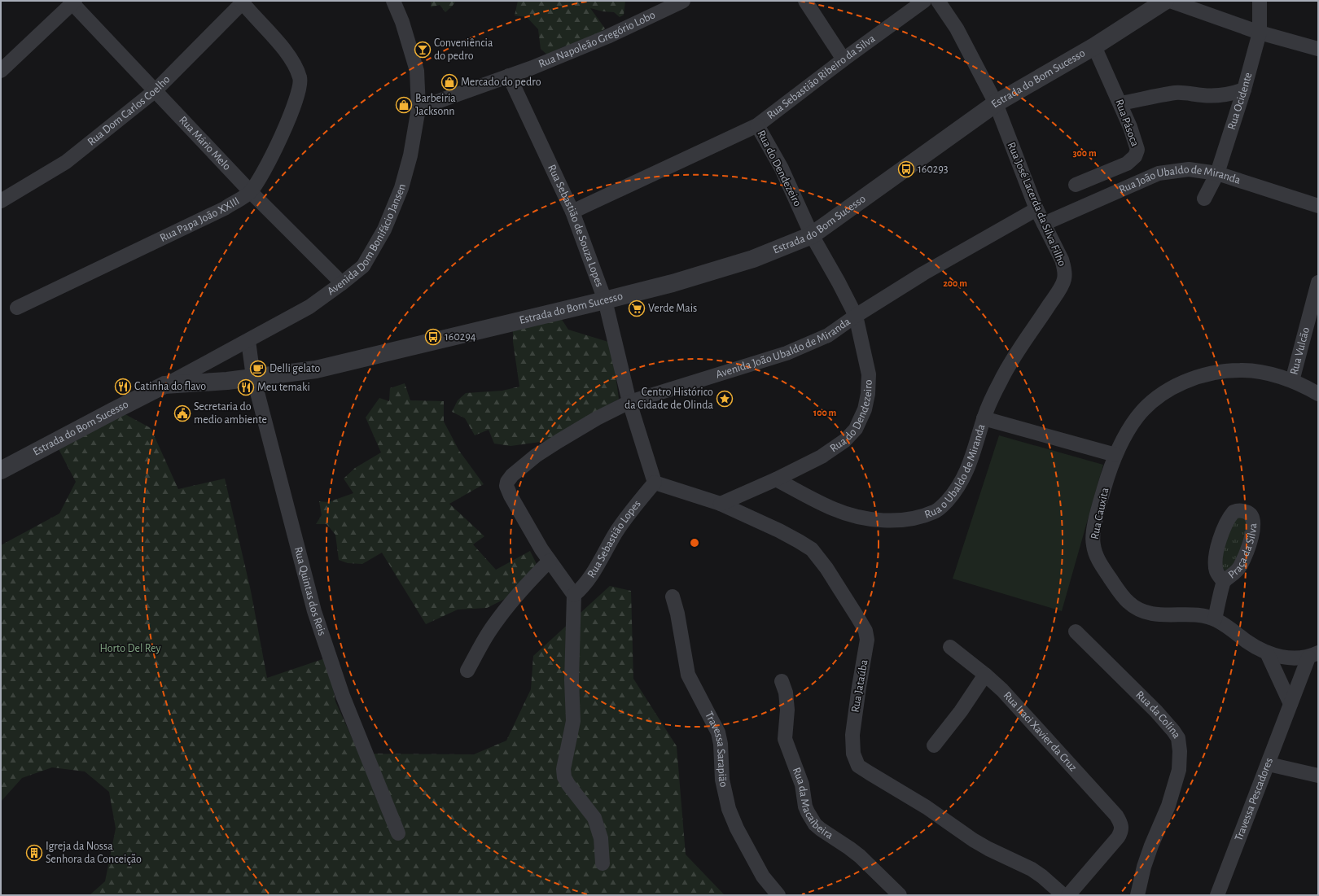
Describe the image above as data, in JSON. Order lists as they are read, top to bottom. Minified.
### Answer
{"streets":{"street":["Rua Napoleão Gregório Lobo","Rua Sebastião Ribeiro da Silva","Estrada do Bom Sucesso","Rua Ocidente","Rua Dom Carlos Coelho","Rua Pásoca","Rua Mário Melo","Rua do Dendezeiro","Rua João Ubaldo de Miranda","Rua José Lacerda da Silva Filho","Rua Papa João XXIII","Rua Sebastião de Souza Lopes","Avenida Dom Bonifácio Jansen","Avenida João Ubaldo de Miranda","Rua Vulcão","Rua o Ubaldo de Miranda","Rua Cauxita","Rua Sebastião Lopes","Praça da Silva","Rua Quintas dos Reis","Rua Jataúba","Rua da Colina","Rua Iraci Xavier da Cruz","Travessa Sarapião","Travessa Pescadores","Rua da Macaibeira"]},"crossings":[["Rua Napoleão Gregório Lobo","Rua Sebastião de Souza Lopes"],["Rua Napoleão Gregório Lobo","Avenida Dom Bonifácio Jansen"],["Rua Sebastião Ribeiro da Silva","Rua do Dendezeiro"],["Rua Sebastião Ribeiro da Silva","Rua Sebastião de Souza Lopes"],["Estrada do Bom Sucesso","Rua Pásoca"],["Estrada do Bom Sucesso","Rua do Dendezeiro"],["Estrada do Bom Sucesso","Rua José Lacerda da Silva Filho"],["Estrada do Bom Sucesso","Rua Sebastião de Souza Lopes"],["Estrada do Bom Sucesso","Avenida Dom Bonifácio Jansen"],["Estrada do Bom Sucesso","Rua Quintas dos Reis"],["Rua Ocidente","Rua João Ubaldo de Miranda"],["Rua Dom Carlos Coelho","Rua Mário Melo"],["Rua Dom Carlos Coelho","Rua Papa João XXIII"],["Rua Mário Melo","Rua Papa João XXIII"],["Rua Mário Melo","Avenida Dom Bonifácio Jansen"],["Rua do Dendezeiro","Avenida João Ubaldo de Miranda"],["Rua do Dendezeiro","Rua o Ubaldo de Miranda"],["Rua do Dendezeiro","Rua Jataúba"],["Rua João Ubaldo de Miranda","Rua José Lacerda da Silva Filho"],["Rua José Lacerda da Silva Filho","Avenida João Ubaldo de Miranda"],["Rua José Lacerda da Silva Filho","Rua o Ubaldo de Miranda"],["Rua Sebastião de Souza Lopes","Avenida João Ubaldo de Miranda"],["Rua Sebastião de Souza Lopes","Rua Sebastião Lopes"],["Rua Sebastião de Souza Lopes","Rua Jataúba"],["Avenida Dom Bonifácio Jansen","Rua Quintas dos Reis"],["Rua Vulcão","Rua Cauxita"],["Rua Cauxita","Praça da Silva"],["Rua Cauxita","Travessa Pescadores"],["Rua Sebastião Lopes","Rua Jataúba"]],"parks":["Horto Del Rey"],"places":{"bar":["Conveniência do pedro"],"shop":["Mercado do pedro","Barbeiria Jacksonn"],"bus stop":["160293","160294"],"supermarket":["Verde Mais"],"cafe":["Delli gelato"],"restaurant":["Catinha do flavo","Meu temaki"],"place":["Centro Histórico da Cidade de Olinda"],"public building":["Secretaria do medio ambiente"],"building":["Igreja da Nossa Senhora da Conceição"]},"rings":["300 m","200 m","100 m"]}
